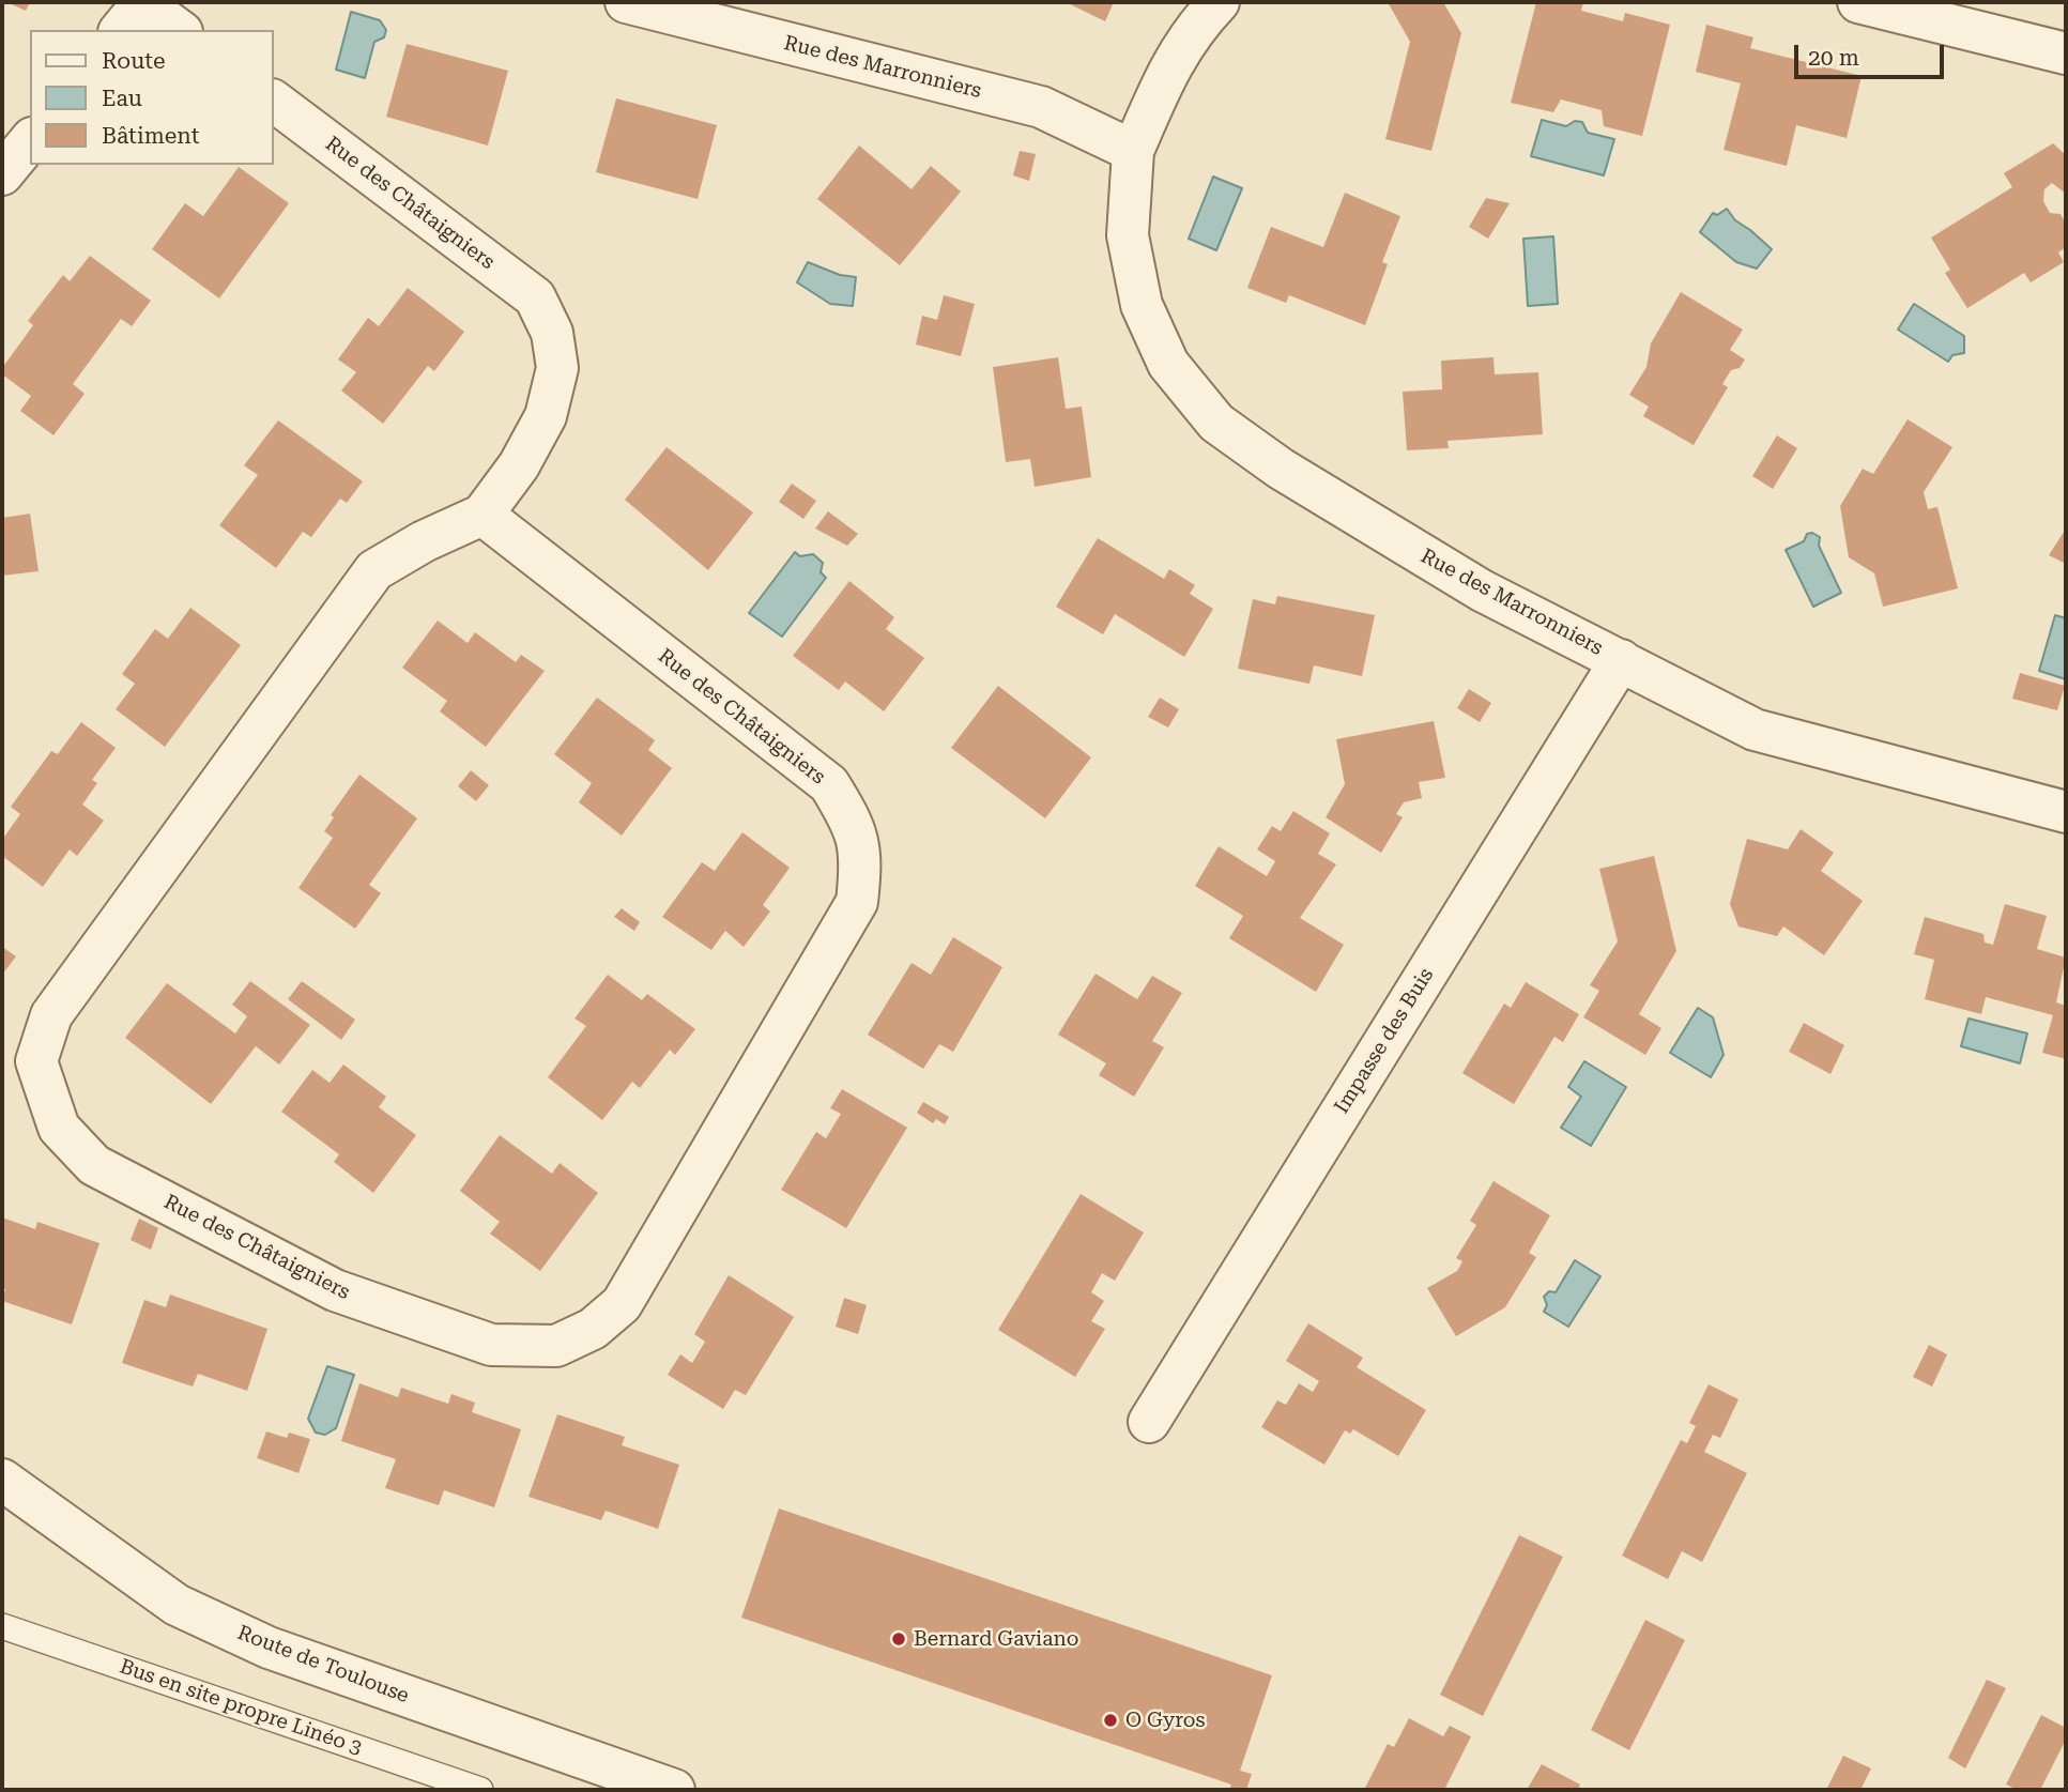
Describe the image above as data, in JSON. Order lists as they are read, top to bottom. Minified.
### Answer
{"streets":{"street":["Rue des Marronniers","Rue des Châtaigniers","Impasse des Buis","Route de Toulouse"],"lane":["Bus en site propre Linéo 3"]},"crossings":[["Rue des Marronniers","Impasse des Buis"]],"places":["Bernard Gaviano","O Gyros"],"legend":["Route","Eau","Bâtiment"],"scale_bar":"20 m"}
